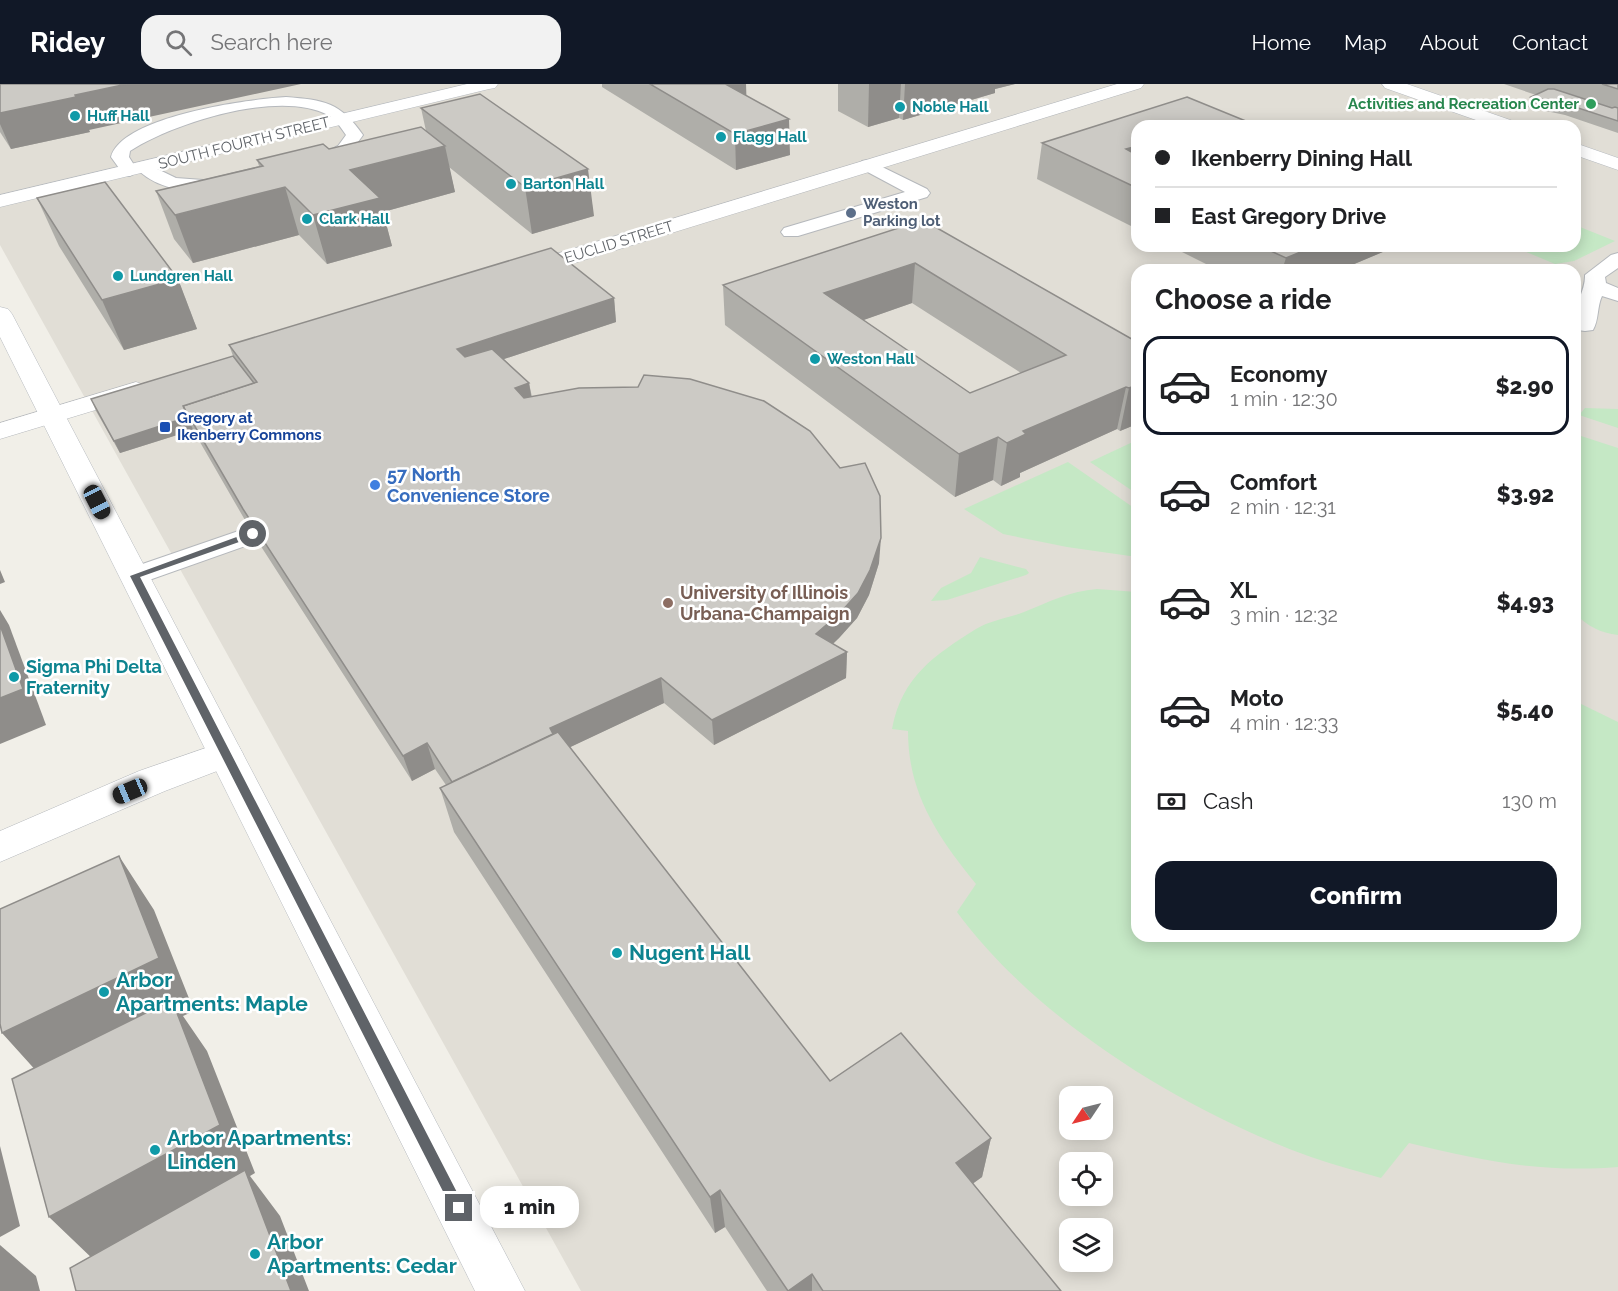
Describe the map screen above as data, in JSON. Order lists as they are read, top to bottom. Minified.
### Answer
{"streets":{"street":["SOUTH FOURTH STREET","EUCLID STREET"]},"places":{"other":["Activities and Recreation Center","Noble Hall","Huff Hall","Flagg Hall","Barton Hall","Weston Parking lot","Clark Hall","Lundgren Hall","Weston Hall","57 North Convenience Store","University of Illinois Urbana-Champaign","Sigma Phi Delta Fraternity","Nugent Hall","Arbor Apartments: Maple","Arbor Apartments: Linden","Arbor Apartments: Cedar"],"transit":["Gregory at Ikenberry Commons"]},"north":"bottom left","page":{"header":"Ridey","search":"Search here","nav":["Home","Map","About","Contact"],"banner":["Ikenberry Dining Hall","East Gregory Drive"],"heading":"Choose a ride","list":[{"name":"Economy","note":"1 min · 12:30","value":"$2.90"},{"name":"Comfort","note":"2 min · 12:31","value":"$3.92"},{"name":"XL","note":"3 min · 12:32","value":"$4.93"},{"name":"Moto","note":"4 min · 12:33","value":"$5.40"}],"pay":["Cash","130 m"],"buttons":"Confirm","bubble":"1 min"}}
